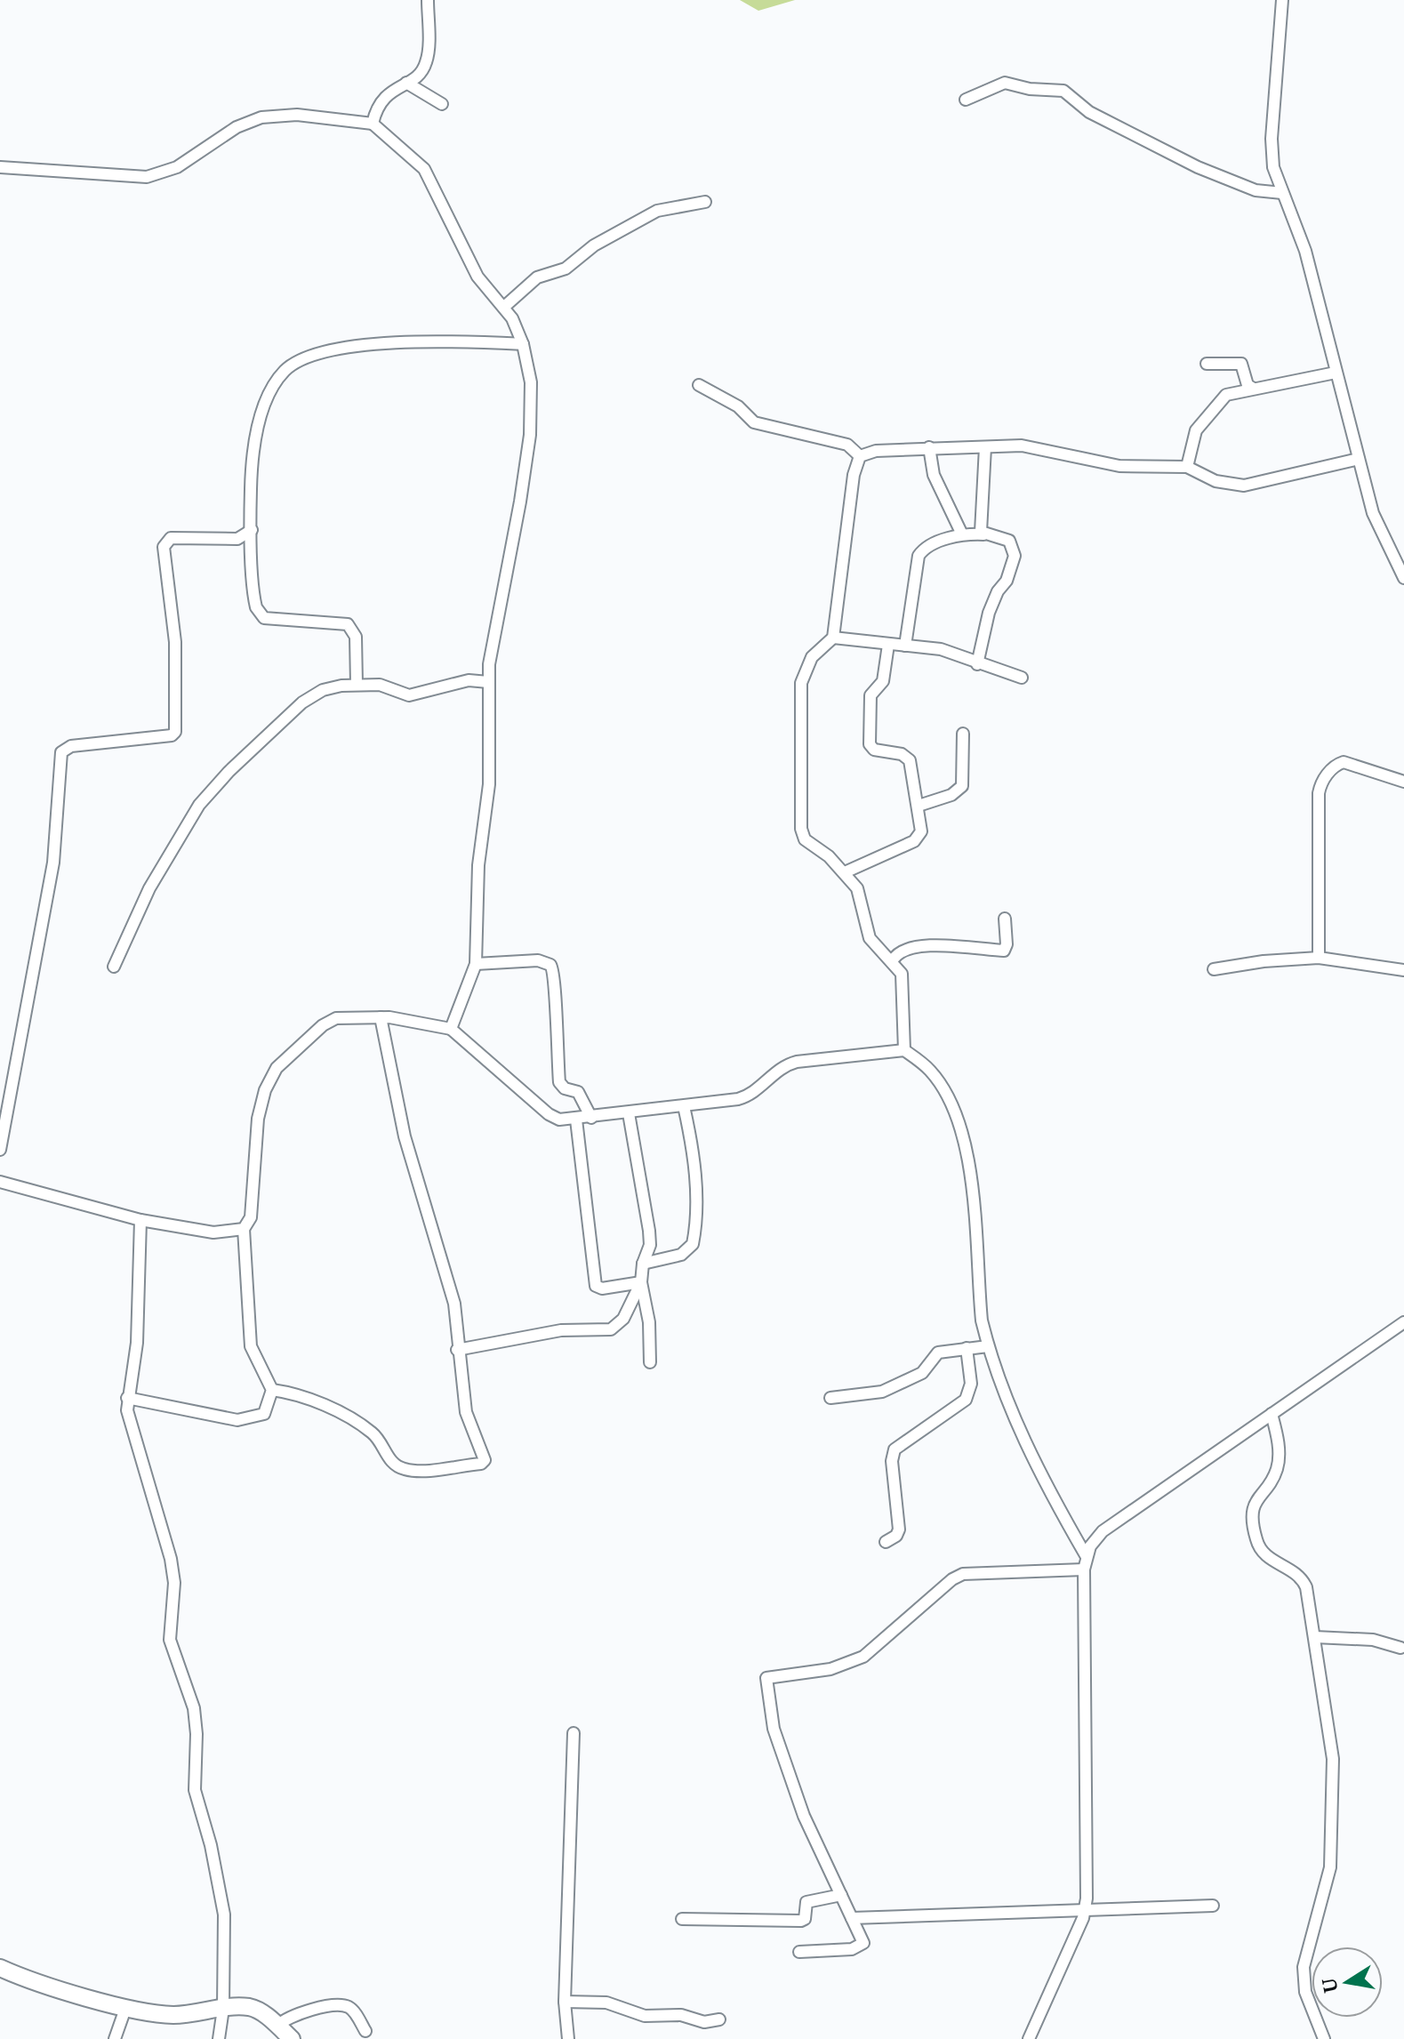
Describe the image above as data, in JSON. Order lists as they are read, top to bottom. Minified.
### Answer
{"north":"left"}
